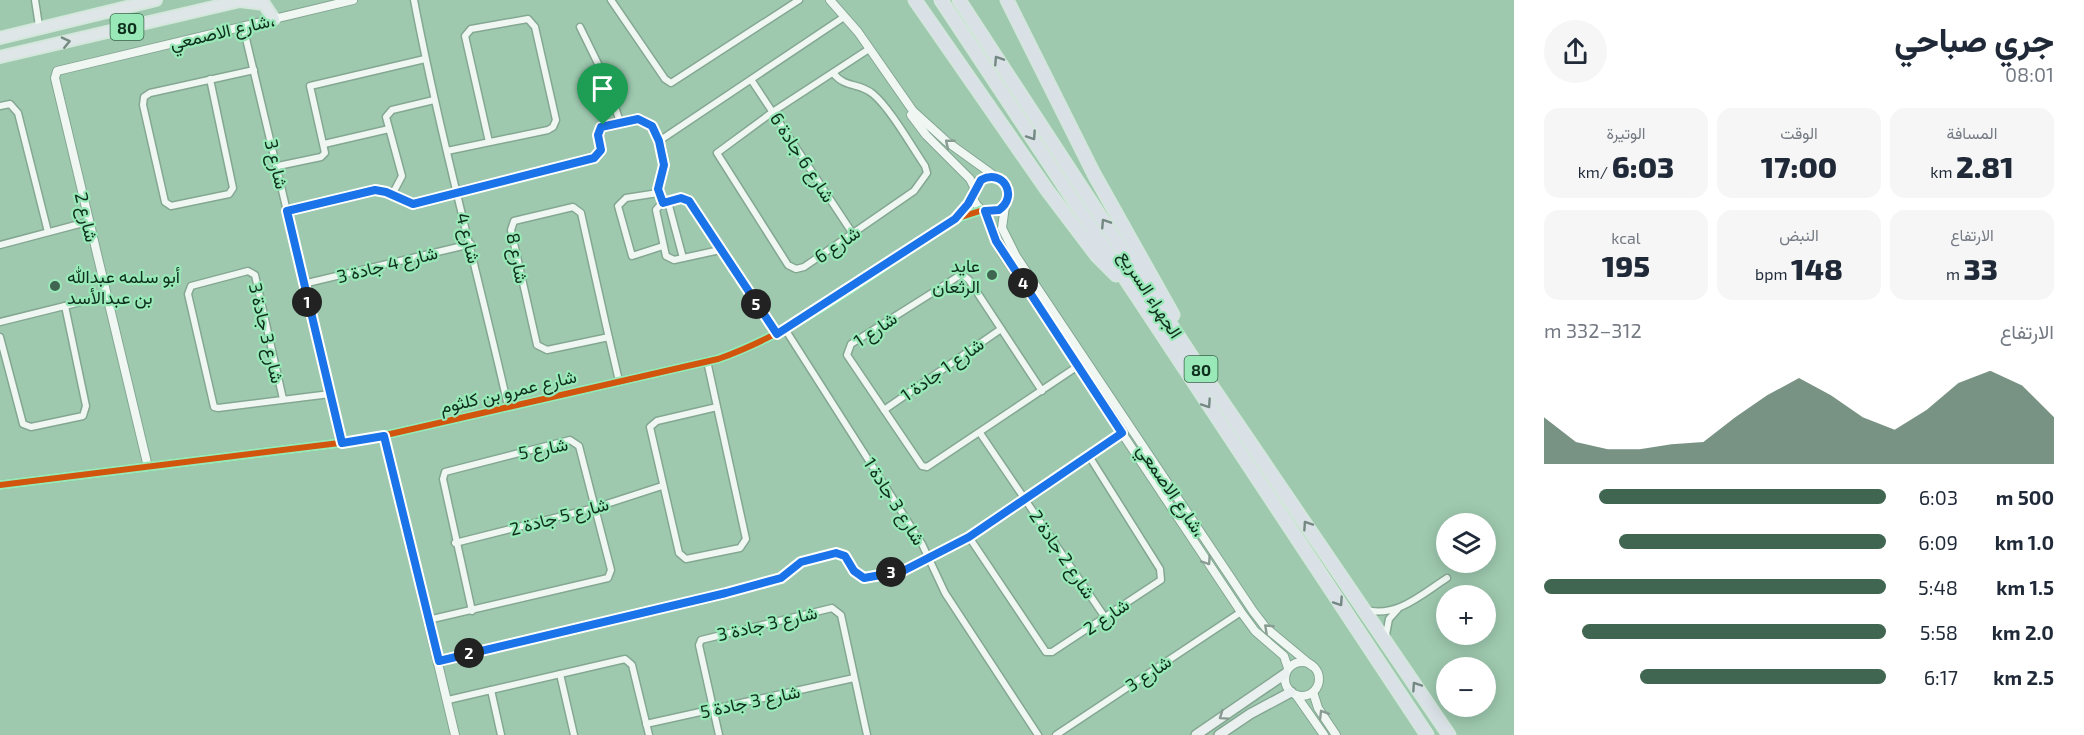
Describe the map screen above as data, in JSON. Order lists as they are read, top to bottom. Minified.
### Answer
{"streets":{"highway":["80","الجهراء السريع"],"street":["شارع الاصمعي،","شارع 6 جادة 6","شارع 3","شارع 2","شارع 4","شارع 6","شارع 8","شارع 4 جادة 3","شارع 1","شارع 3 جادة 3","شارع 1 جادة 1","شارع عمرو بن كلثوم","شارع 5","شارع 3 جادة 1","شارع 5 جادة 2","شارع 2 جادة 2","شارع 3 جادة 5"]},"crossings":[["شارع الاصمعي،","شارع 3"],["شارع الاصمعي،","شارع 2"],["شارع الاصمعي،","شارع 1"],["شارع الاصمعي،","شارع عمرو بن كلثوم"],["شارع 6 جادة 6","شارع 6"],["شارع 3","شارع 4 جادة 3"],["شارع 3","شارع 3 جادة 3"],["شارع 3","شارع عمرو بن كلثوم"],["شارع 2","شارع عمرو بن كلثوم"],["شارع 2","شارع 2 جادة 2"],["شارع 4","شارع 4 جادة 3"],["شارع 4","شارع عمرو بن كلثوم"],["شارع 8","شارع عمرو بن كلثوم"],["شارع 1","شارع 1 جادة 1"],["شارع 1","شارع 2 جادة 2"],["شارع 3 جادة 3","شارع 3 جادة 5"],["شارع عمرو بن كلثوم","شارع 3 جادة 1"],["شارع 5","شارع 5 جادة 2"]],"places":["عايد الرثعان","أبو سلمه عبدالله بن عبدالأسد"],"page":{"heading":["جري صباحي","08:01"],"stats":[["المسافة","2.81 km"],["الوقت","17:00"],["الوتيرة","6:03 /km"],["الارتفاع","33 m"],["النبض","148 bpm"],["kcal","195"]],"pins":["4","1","5","3","2"],"chart":["الارتفاع","312–332 m"],"list":[{"name":"500 m","note":"6:03"},{"name":"1.0 km","note":"6:09"},{"name":"1.5 km","note":"5:48"},{"name":"2.0 km","note":"5:58"},{"name":"2.5 km","note":"6:17"}],"map_buttons":["+","−"]}}
